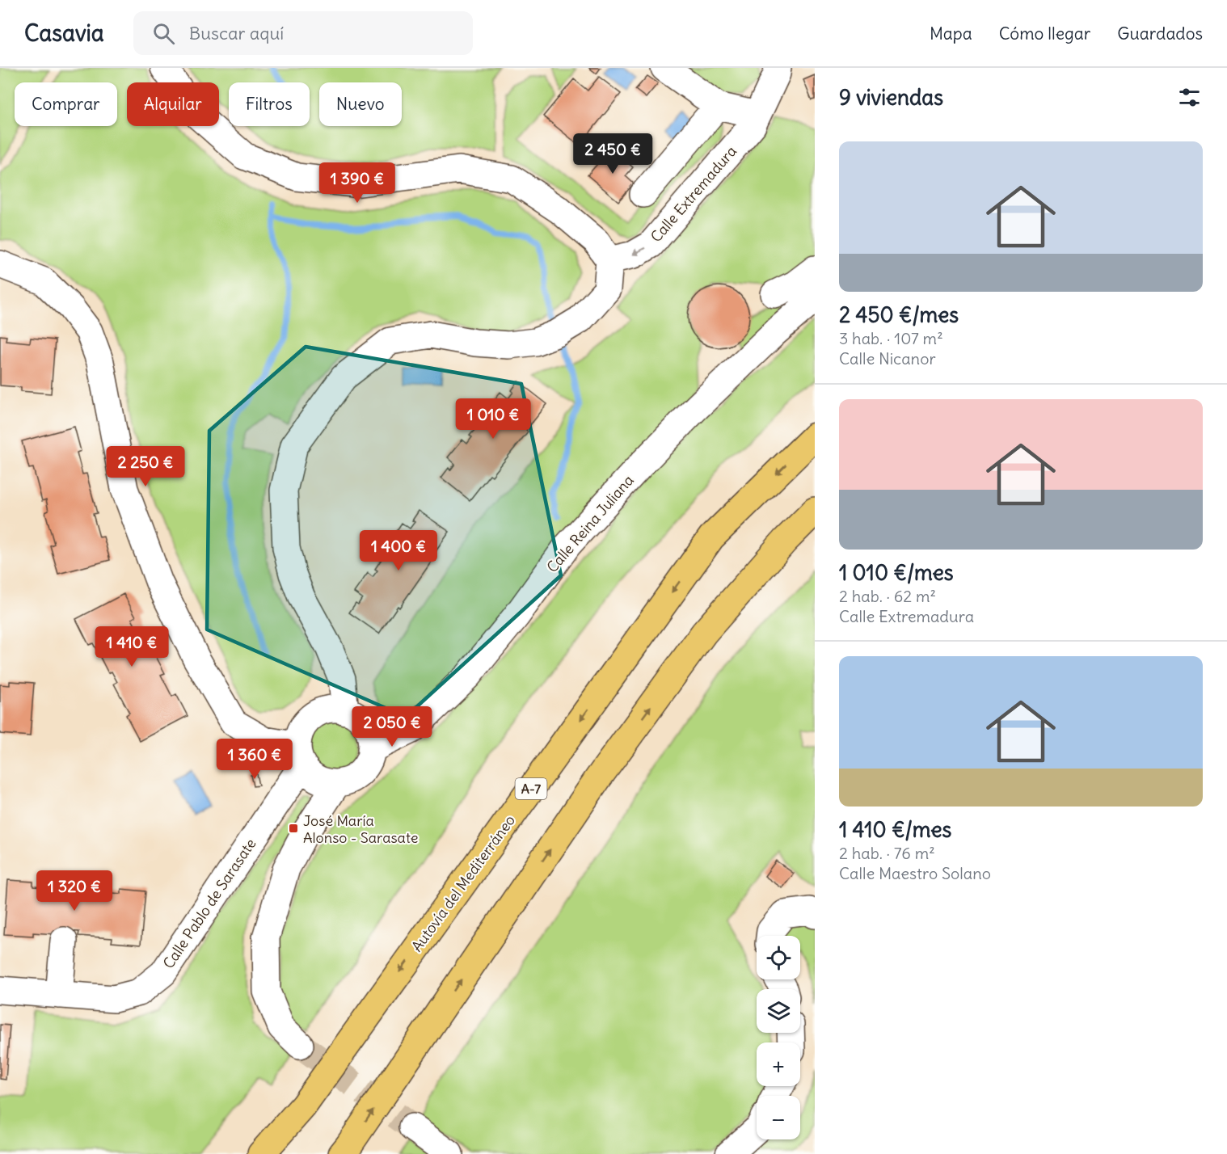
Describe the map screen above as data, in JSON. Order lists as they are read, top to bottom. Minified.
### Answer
{"streets":{"highway":["A-7","Autovía del Mediterráneo"],"street":["Calle Extremadura","Calle Reina Juliana","Calle Pablo de Sarasate"]},"crossings":[["Calle Reina Juliana","Calle Pablo de Sarasate"]],"places":{"transit":["José María Alonso - Sarasate"]},"page":{"header":"Casavia","search":"Buscar aquí","nav":["Mapa","Cómo llegar","Guardados"],"heading":"9 viviendas","chip":["Comprar","Alquilar","Filtros","Nuevo"],"list":[{"name":"2 450 €/mes","note":"3 hab. · 107 m² · Calle Nicanor"},{"name":"1 010 €/mes","note":"2 hab. · 62 m² · Calle Extremadura"},{"name":"1 410 €/mes","note":"2 hab. · 76 m² · Calle Maestro Solano"}],"price":["2 450 €","1 390 €","1 010 €","2 250 €","1 400 €","1 410 €","2 050 €","1 360 €","1 320 €"],"map_buttons":["+","−"]}}
